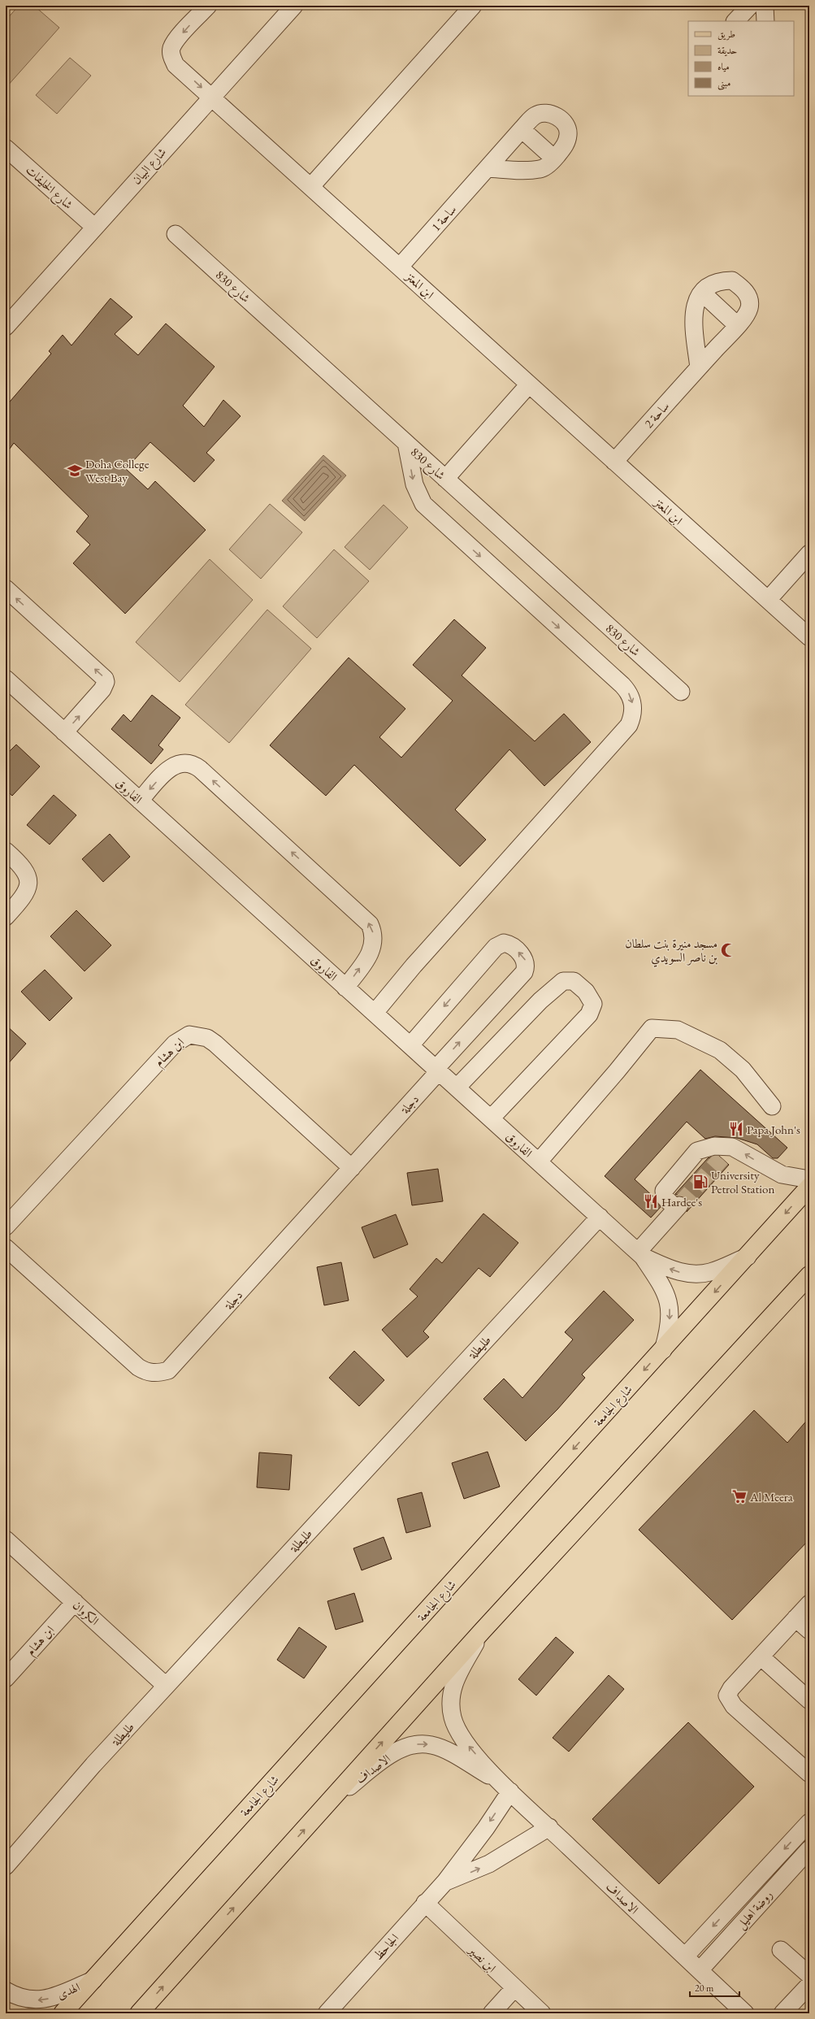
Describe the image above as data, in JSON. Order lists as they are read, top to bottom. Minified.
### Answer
{"streets":{"main road":["شارع الجامعة"],"street":["شارع البيان","شارع الخليفات","ساحة 1","ابن المعتز","شارع 830","ساحة 2","الفاروق","ابن هشام","دجلة","طليطلة","الكروان","الاصداف","روضة اهليل","الجاحظ","ابن نصير","الهدى"]},"crossings":[["شارع البيان","شارع الخليفات"],["شارع البيان","ابن المعتز"],["ساحة 1","ابن المعتز"],["ابن المعتز","ساحة 2"],["الفاروق","دجلة"],["الفاروق","طليطلة"],["الفاروق","شارع الجامعة"],["ابن هشام","دجلة"],["ابن هشام","الكروان"],["طليطلة","الكروان"],["شارع الجامعة","الهدى"],["الاصداف","روضة اهليل"],["الاصداف","الجاحظ"],["الجاحظ","ابن نصير"]],"one_way":["الهدى"],"places":{"school or university":["Doha College West Bay"],"mosque":["مسجد منيرة بنت سلطان بن ناصر السويدي"],"restaurant":["Papa John's","Hardee's"],"fuel station":["University Petrol Station"],"supermarket":["Al Meera"]},"legend":["طريق","حديقة","مياه","مبنى"],"scale_bar":"20 m"}
